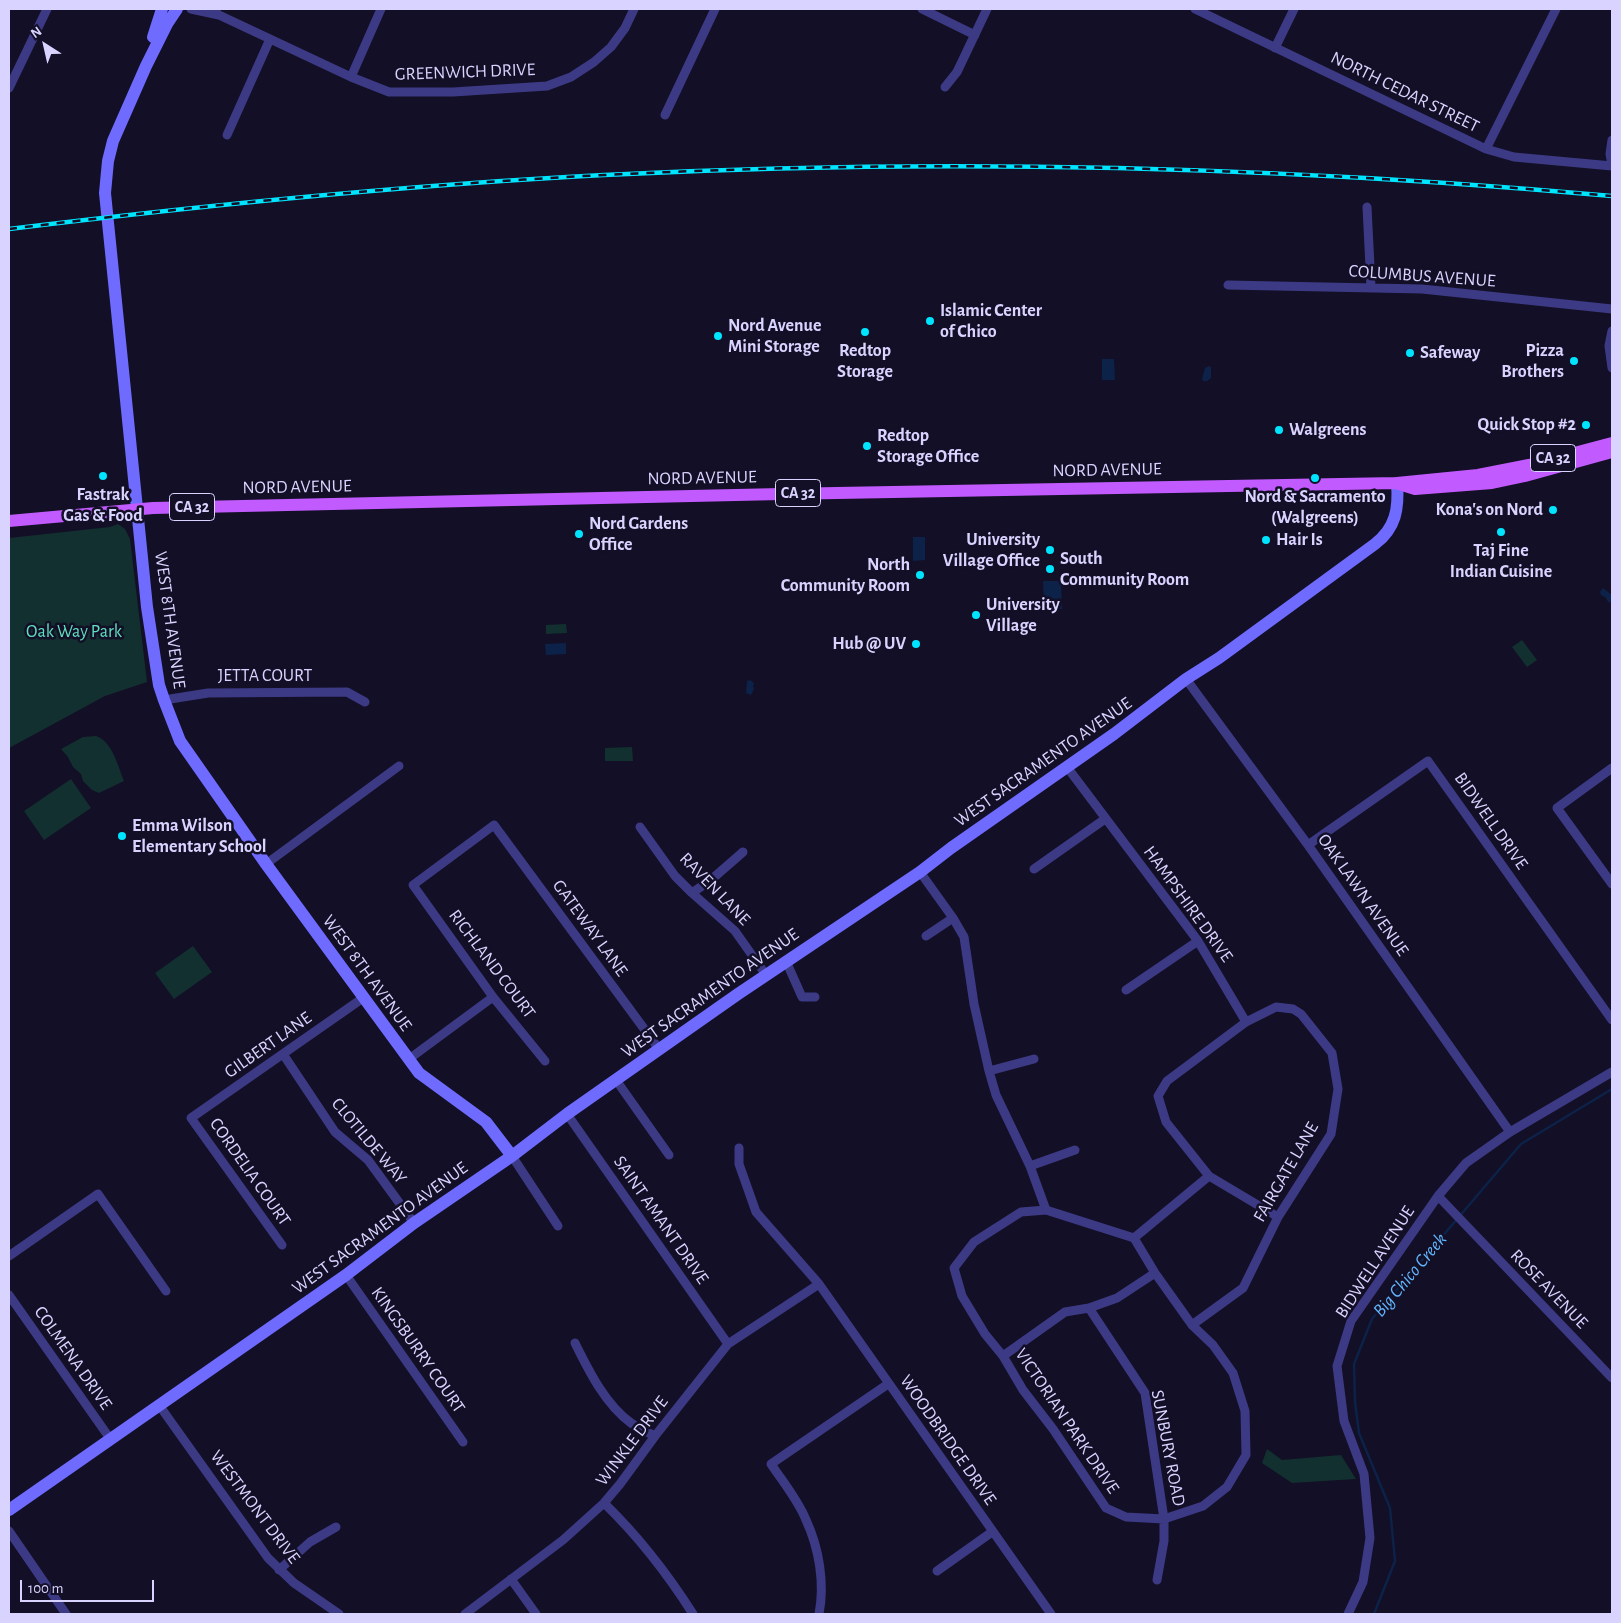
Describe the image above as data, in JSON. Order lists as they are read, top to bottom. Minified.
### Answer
{"streets":{"main road":["CA 32","NORD AVENUE"],"street":["GREENWICH DRIVE","NORTH CEDAR STREET","COLUMBUS AVENUE","WEST 8TH AVENUE","JETTA COURT","WEST SACRAMENTO AVENUE","BIDWELL DRIVE","RAVEN LANE","OAK LAWN AVENUE","HAMPSHIRE DRIVE","GATEWAY LANE","RICHLAND COURT","GILBERT LANE","CLOTILDE WAY","CORDELIA COURT","FAIRGATE LANE","SAINT AMANT DRIVE","BIDWELL AVENUE","ROSE AVENUE","KINGSBURRY COURT","COLMENA DRIVE","VICTORIAN PARK DRIVE","WOODBRIDGE DRIVE","WINKLE DRIVE","SUNBURY ROAD","WESTMONT DRIVE"]},"crossings":[["NORD AVENUE","WEST 8TH AVENUE"],["NORD AVENUE","WEST SACRAMENTO AVENUE"],["WEST 8TH AVENUE","JETTA COURT"],["WEST 8TH AVENUE","WEST SACRAMENTO AVENUE"],["WEST 8TH AVENUE","GILBERT LANE"],["WEST SACRAMENTO AVENUE","RAVEN LANE"],["WEST SACRAMENTO AVENUE","OAK LAWN AVENUE"],["WEST SACRAMENTO AVENUE","HAMPSHIRE DRIVE"],["WEST SACRAMENTO AVENUE","GATEWAY LANE"],["WEST SACRAMENTO AVENUE","CLOTILDE WAY"],["WEST SACRAMENTO AVENUE","SAINT AMANT DRIVE"],["WEST SACRAMENTO AVENUE","KINGSBURRY COURT"],["WEST SACRAMENTO AVENUE","COLMENA DRIVE"],["WEST SACRAMENTO AVENUE","WESTMONT DRIVE"],["BIDWELL DRIVE","OAK LAWN AVENUE"],["OAK LAWN AVENUE","BIDWELL AVENUE"],["HAMPSHIRE DRIVE","FAIRGATE LANE"],["GATEWAY LANE","RICHLAND COURT"],["GILBERT LANE","CLOTILDE WAY"],["GILBERT LANE","CORDELIA COURT"],["FAIRGATE LANE","VICTORIAN PARK DRIVE"],["SAINT AMANT DRIVE","WINKLE DRIVE"],["BIDWELL AVENUE","ROSE AVENUE"],["VICTORIAN PARK DRIVE","SUNBURY ROAD"],["WOODBRIDGE DRIVE","WINKLE DRIVE"]],"water":["Big Chico Creek"],"parks":["Oak Way Park"],"places":["Islamic Center of Chico","Redtop Storage","Nord Avenue Mini Storage","Safeway","Pizza Brothers","Quick Stop #2","Walgreens","Redtop Storage Office","Fastrak Gas & Food","Nord & Sacramento (Walgreens)","Kona's on Nord","Taj Fine Indian Cuisine","Nord Gardens Office","Hair Is","University Village Office","South Community Room","North Community Room","University Village","Hub @ UV","Emma Wilson Elementary School"],"scale_bar":"100 m","north":"top left"}
